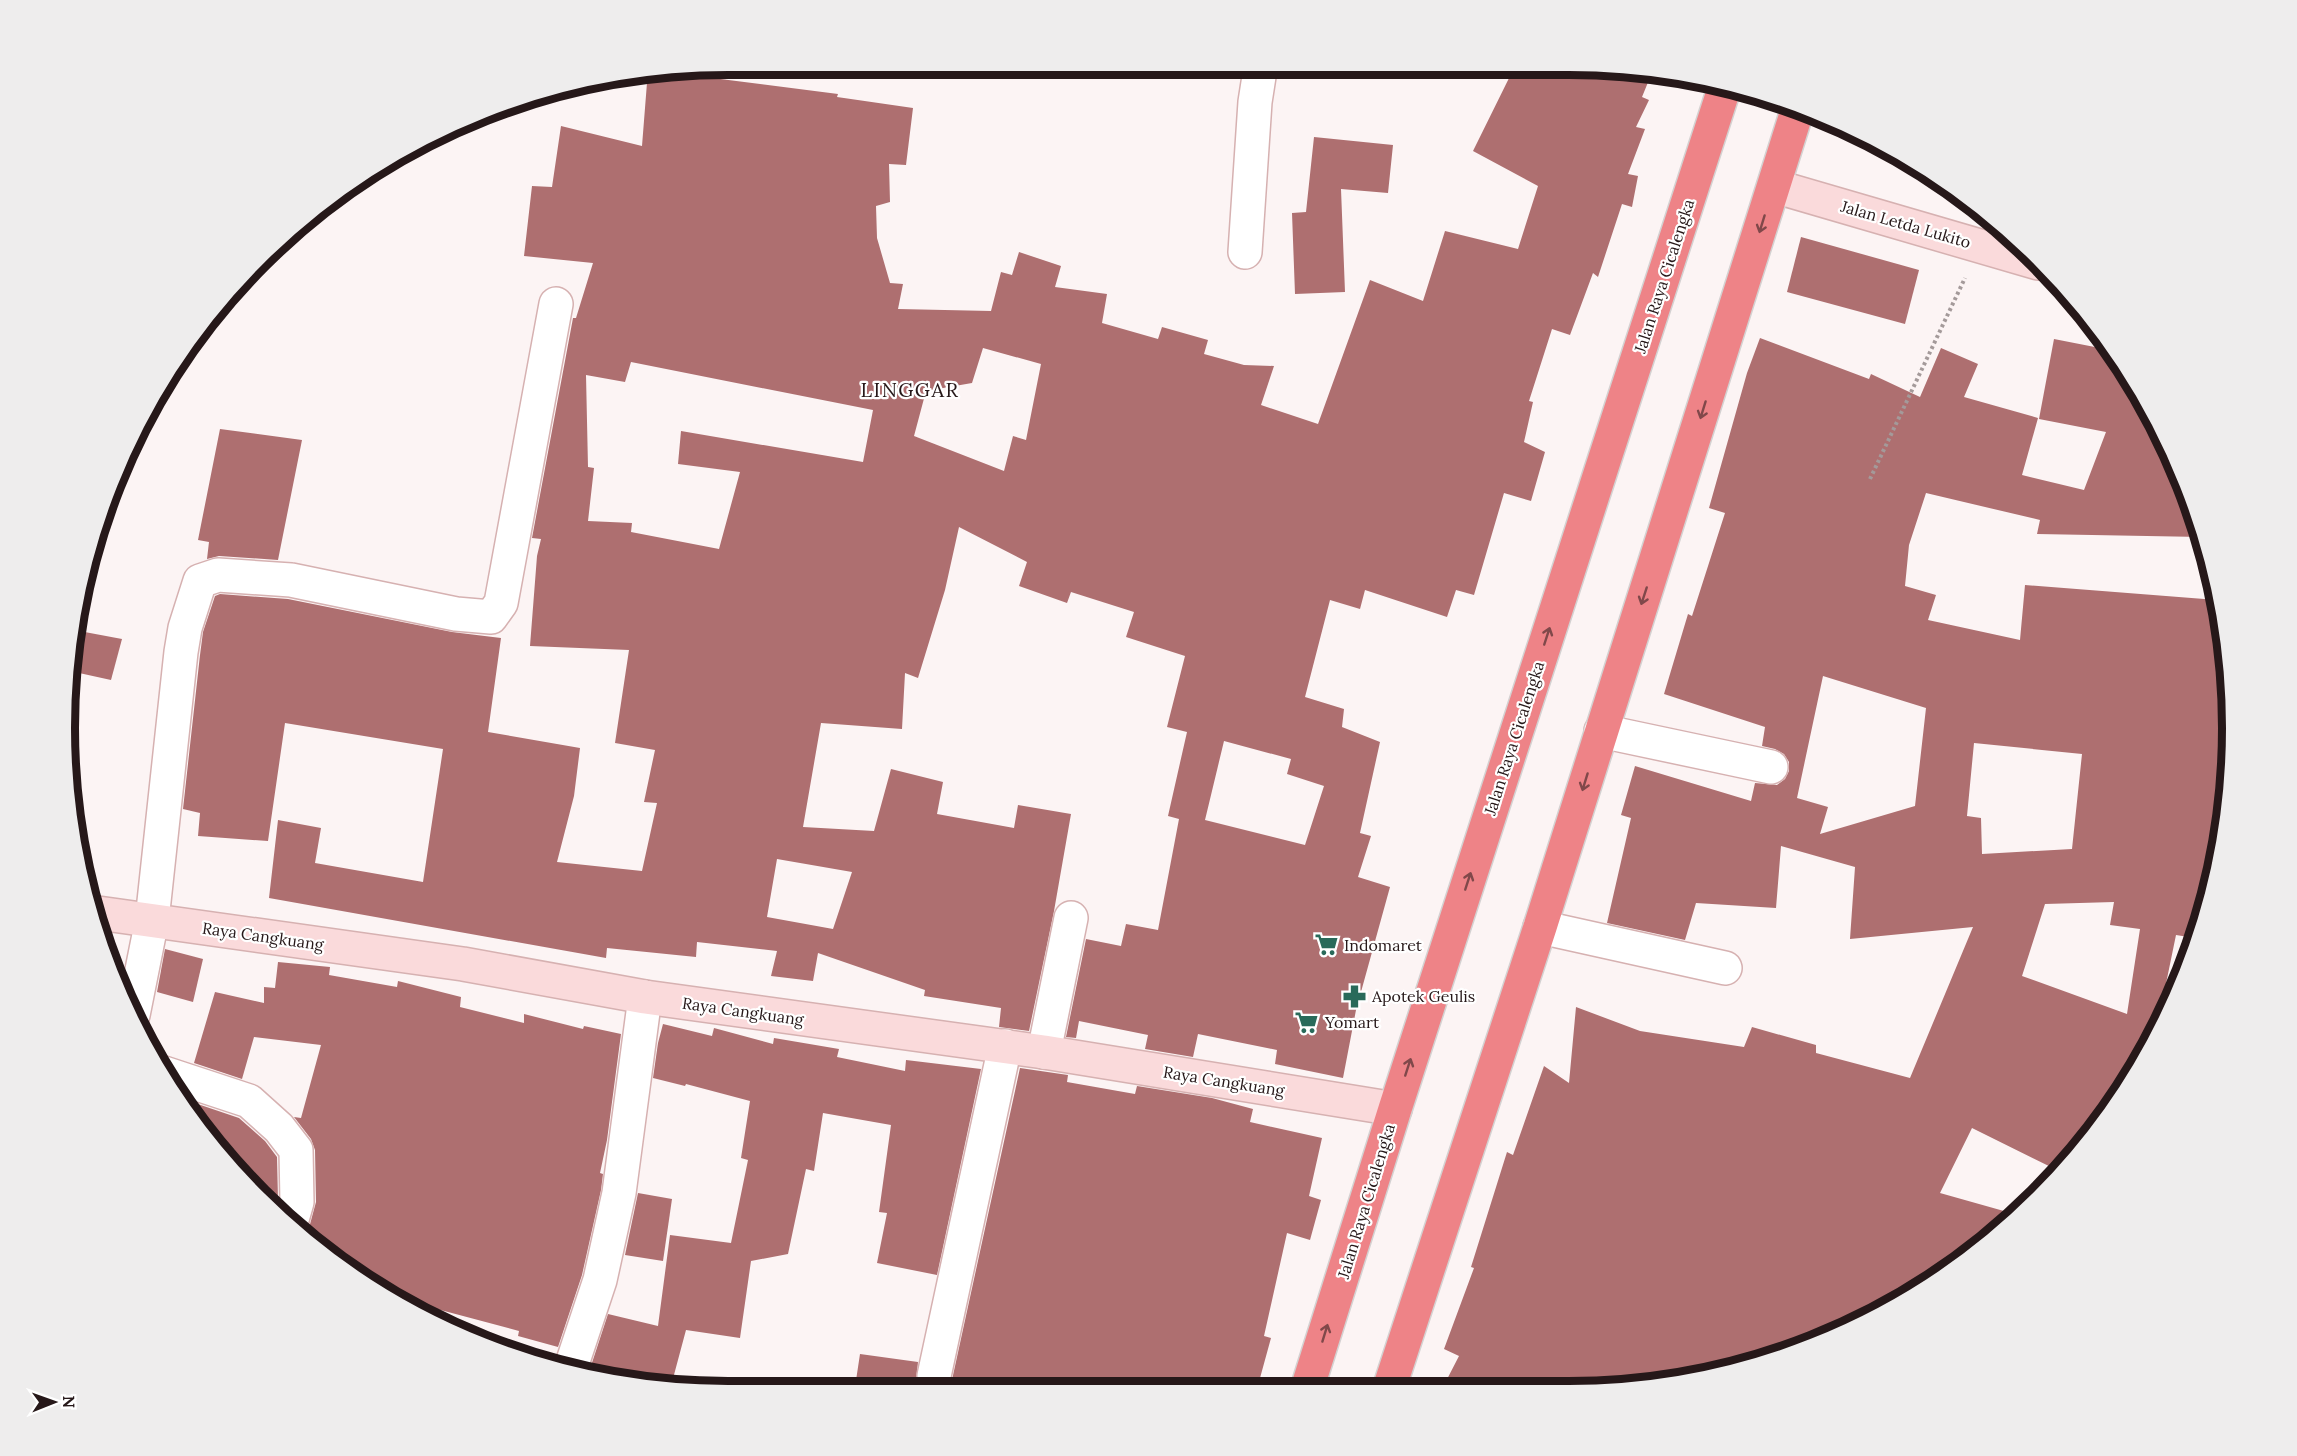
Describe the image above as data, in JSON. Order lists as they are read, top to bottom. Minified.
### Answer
{"streets":{"highway":["Jalan Raya Cicalengka"],"main road":["Jalan Letda Lukito","Raya Cangkuang"]},"crossings":[["Jalan Raya Cicalengka","Raya Cangkuang"]],"districts":["LINGGAR"],"places":{"supermarket":["Indomaret","Yomart"],"pharmacy":["Apotek Geulis"]},"north":"right"}
